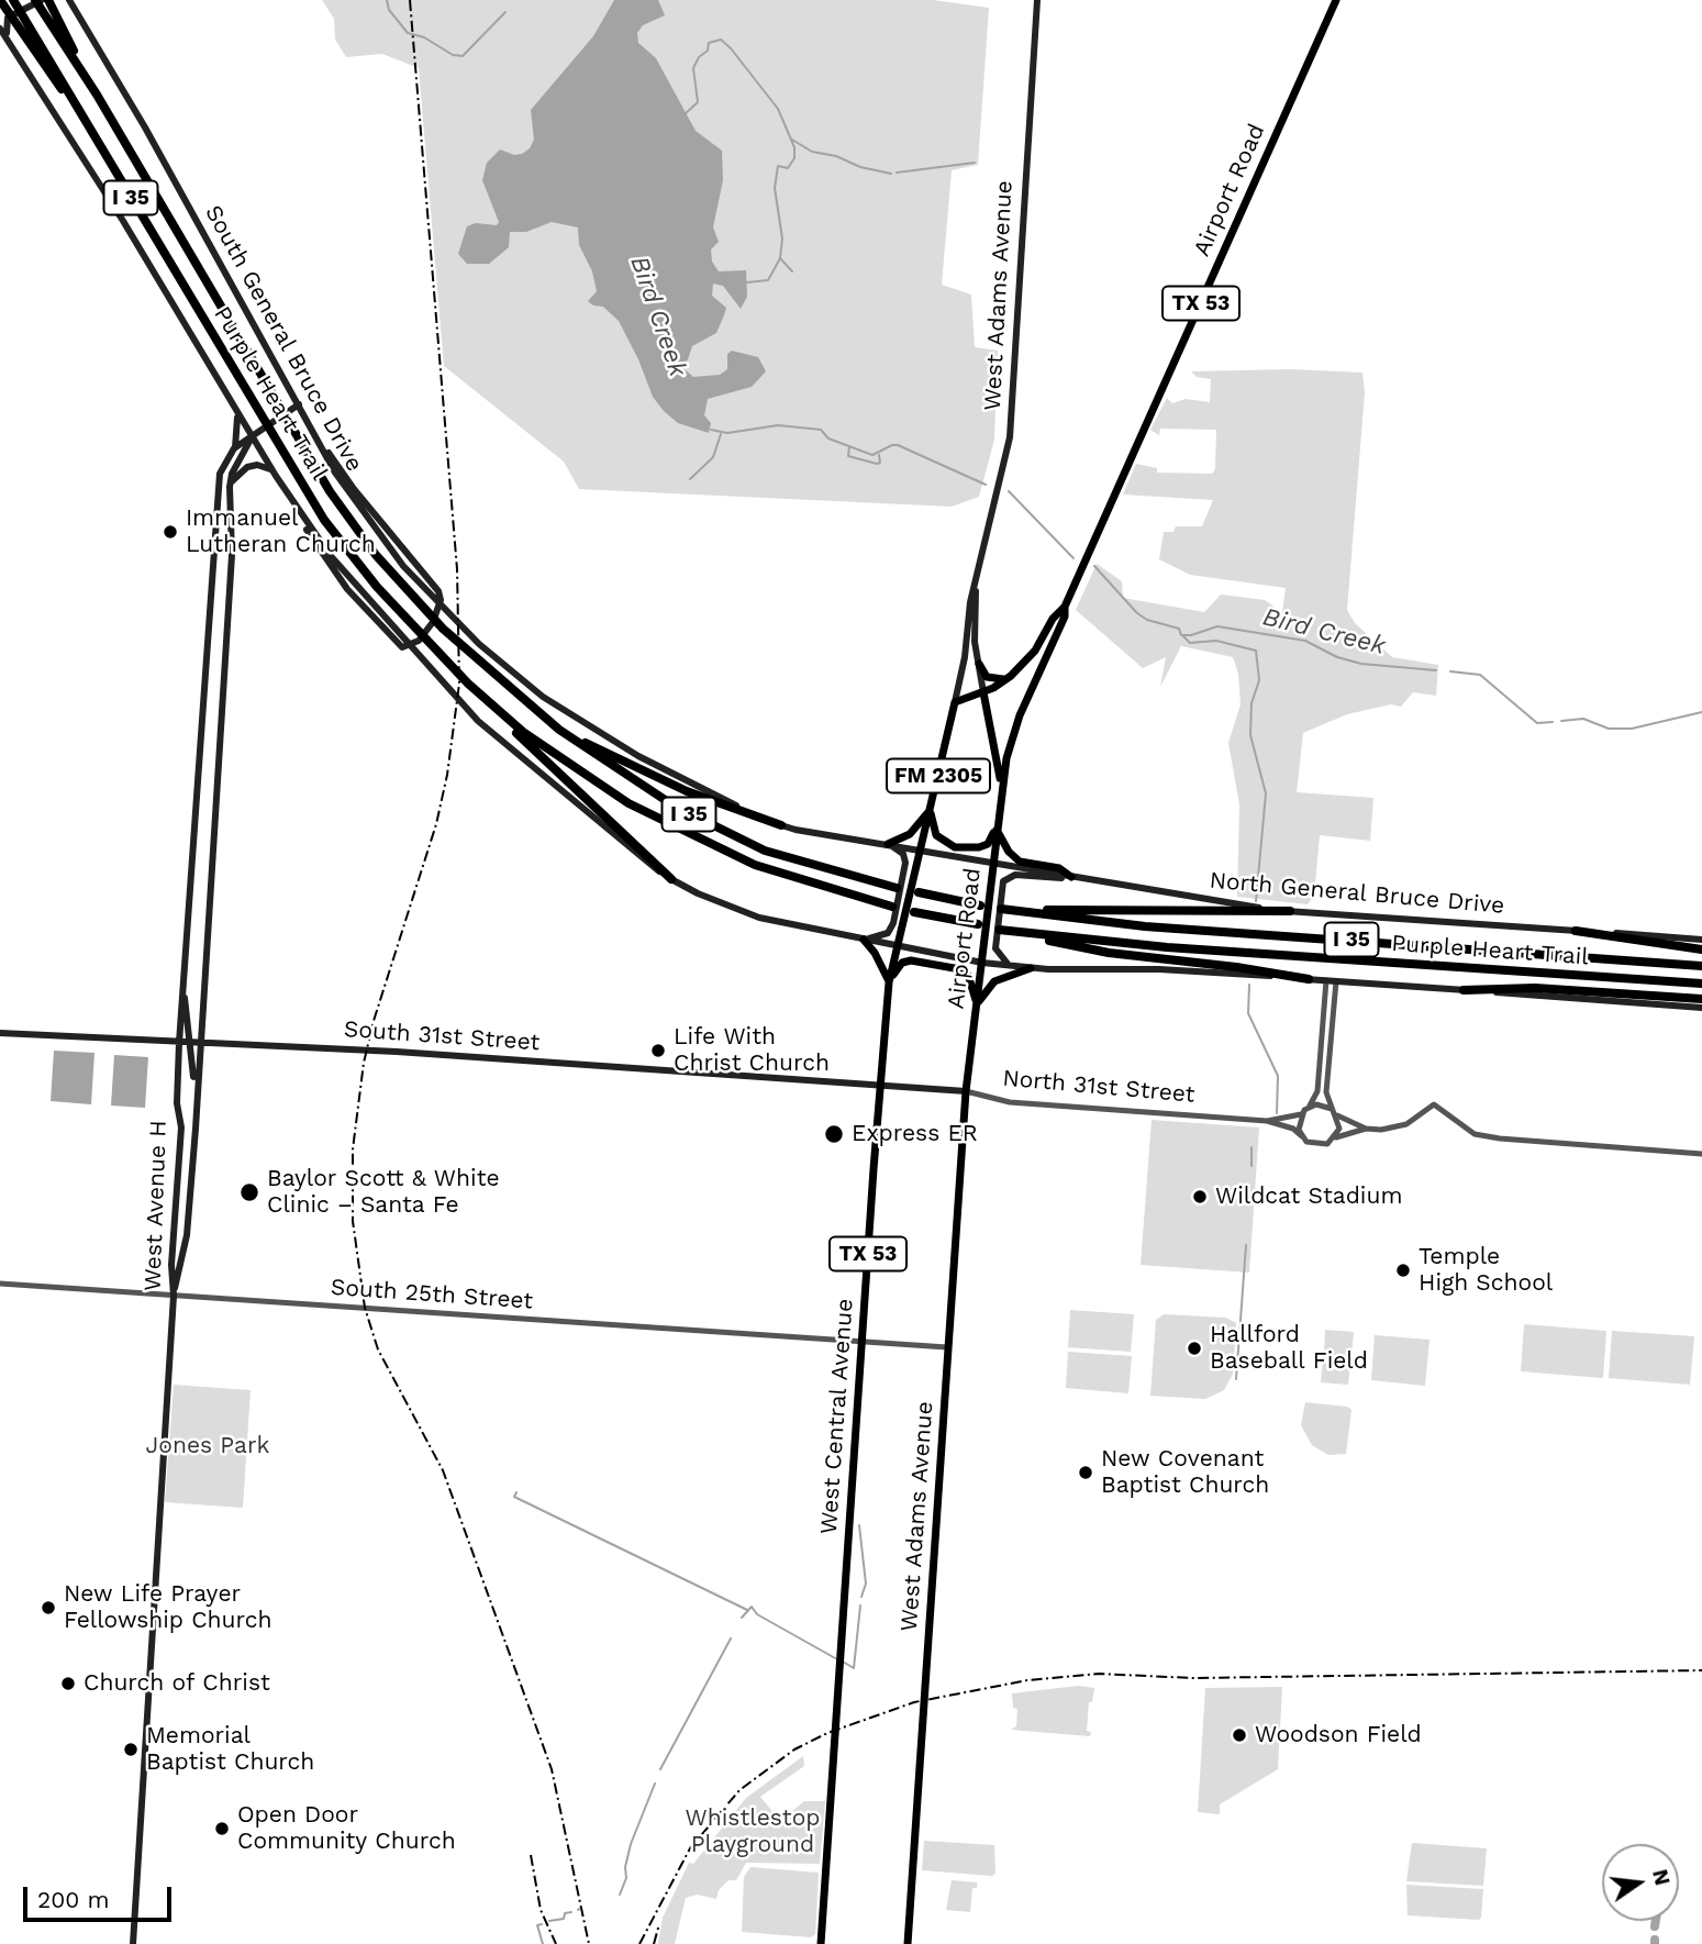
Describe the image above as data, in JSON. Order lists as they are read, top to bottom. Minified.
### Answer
{"streets":{"highway":["I 35","Purple Heart Trail"],"main road":["Airport Road","West Adams Avenue","TX 53","South General Bruce Drive","FM 2305","North General Bruce Drive","South 31st Street","North 31st Street","West Avenue H","West Central Avenue"],"street":["South 25th Street"]},"crossings":[["Airport Road","West Adams Avenue"],["Airport Road","North General Bruce Drive"],["Airport Road","North 31st Street"],["West Adams Avenue","South General Bruce Drive"],["West Adams Avenue","North General Bruce Drive"],["West Adams Avenue","North 31st Street"],["West Adams Avenue","South 25th Street"],["West Adams Avenue","West Central Avenue"],["South General Bruce Drive","North General Bruce Drive"],["South General Bruce Drive","West Avenue H"],["South General Bruce Drive","West Central Avenue"],["North General Bruce Drive","West Central Avenue"],["South 31st Street","North 31st Street"],["South 31st Street","West Avenue H"],["South 31st Street","West Central Avenue"],["North 31st Street","West Central Avenue"],["West Avenue H","South 25th Street"],["South 25th Street","West Central Avenue"]],"water":["Bird Creek"],"parks":["Jones Park","Whistlestop Playground"],"places":["Immanuel Lutheran Church","Life With Christ Church","Express ER","Baylor Scott & White Clinic – Santa Fe","Wildcat Stadium","Temple High School","Hallford Baseball Field","New Covenant Baptist Church","New Life Prayer Fellowship Church","Church of Christ","Woodson Field","Memorial Baptist Church","Open Door Community Church"],"scale_bar":"200 m","north":"right"}
